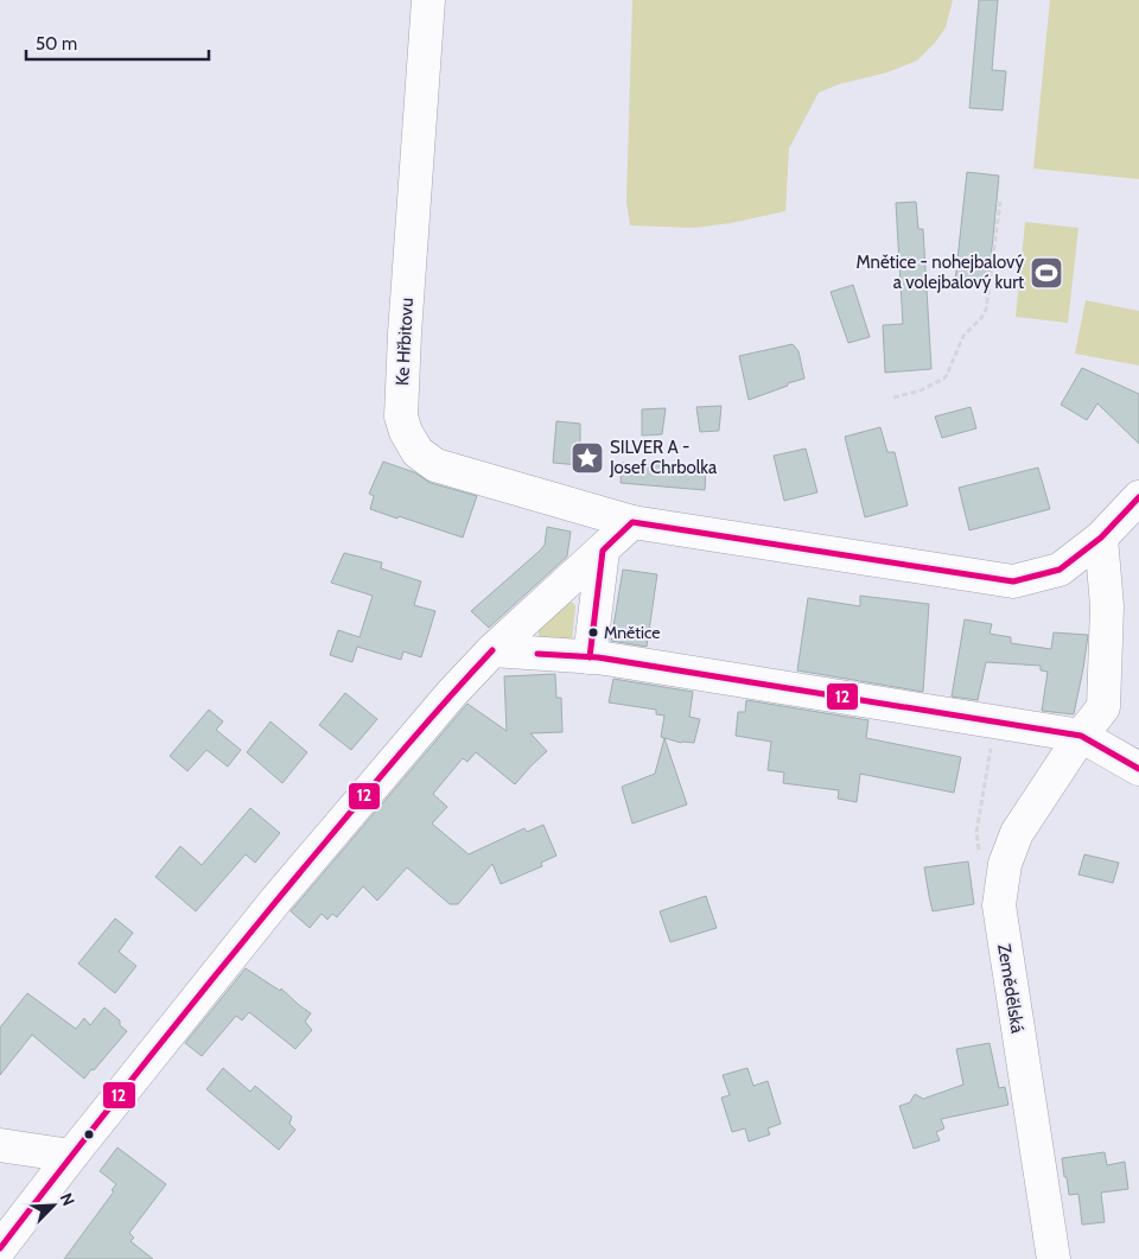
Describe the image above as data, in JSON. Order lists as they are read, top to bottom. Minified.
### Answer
{"streets":{"street":["Ke Hřbitovu","Zemědělská"]},"crossings":[["Ke Hřbitovu","Zemědělská"]],"places":{"sports":["Mnětice - nohejbalový a volejbalový kurt"],"place":["SILVER A - Josef Chrbolka"],"other":["Mnětice"]},"lines":["transit line 12"],"scale_bar":"50 m","north":"top right"}
